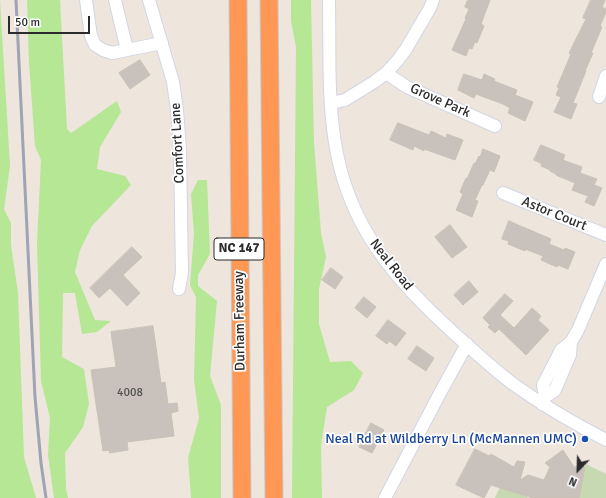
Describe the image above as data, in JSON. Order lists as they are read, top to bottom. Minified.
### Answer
{"streets":{"highway":["NC 147","Durham Freeway"],"street":["Grove Park","Comfort Lane","Astor Court","Neal Road"]},"places":["Neal Rd at Wildberry Ln (McMannen UMC)"],"house_numbers":["4008"],"scale_bar":"50 m","north":"bottom left"}
